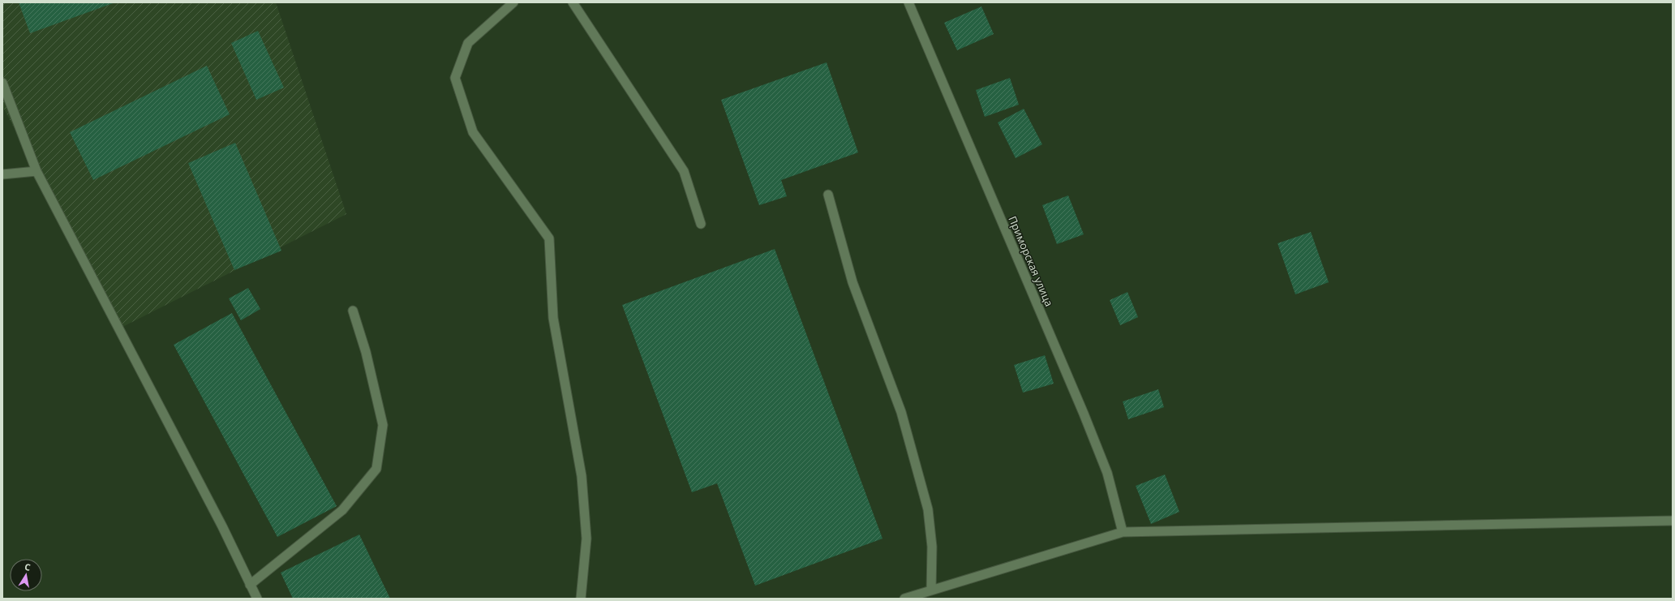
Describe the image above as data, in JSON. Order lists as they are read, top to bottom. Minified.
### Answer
{"streets":{"lane":["Приморская улица"]},"north":"top"}
